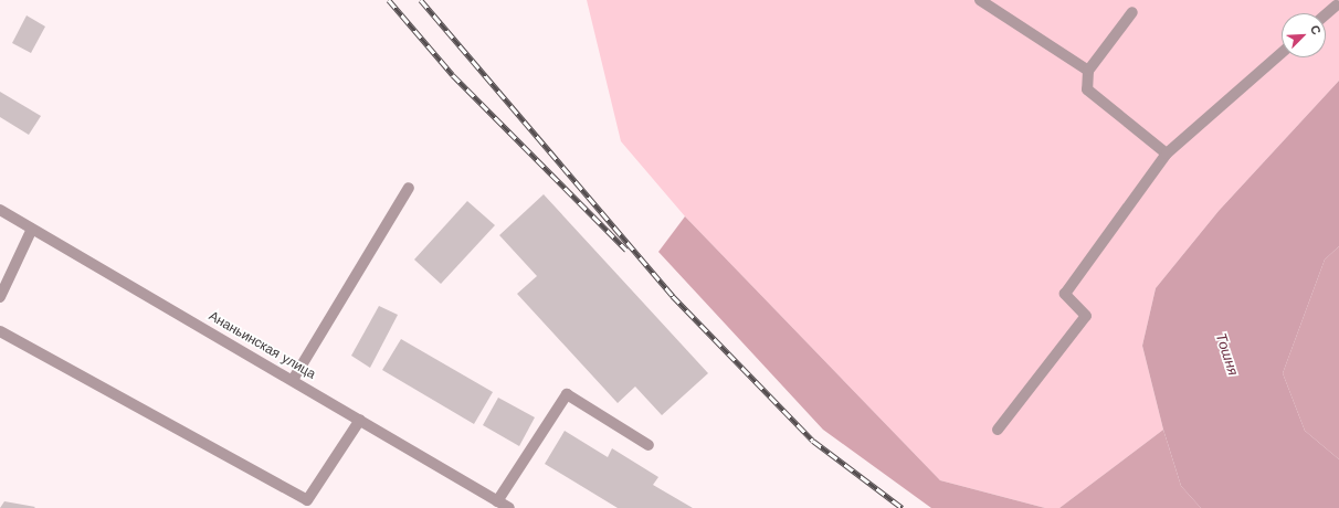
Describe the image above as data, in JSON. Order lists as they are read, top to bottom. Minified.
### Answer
{"streets":{"street":["Ананьинская улица"]},"water":["Тошня"],"north":"top right"}
